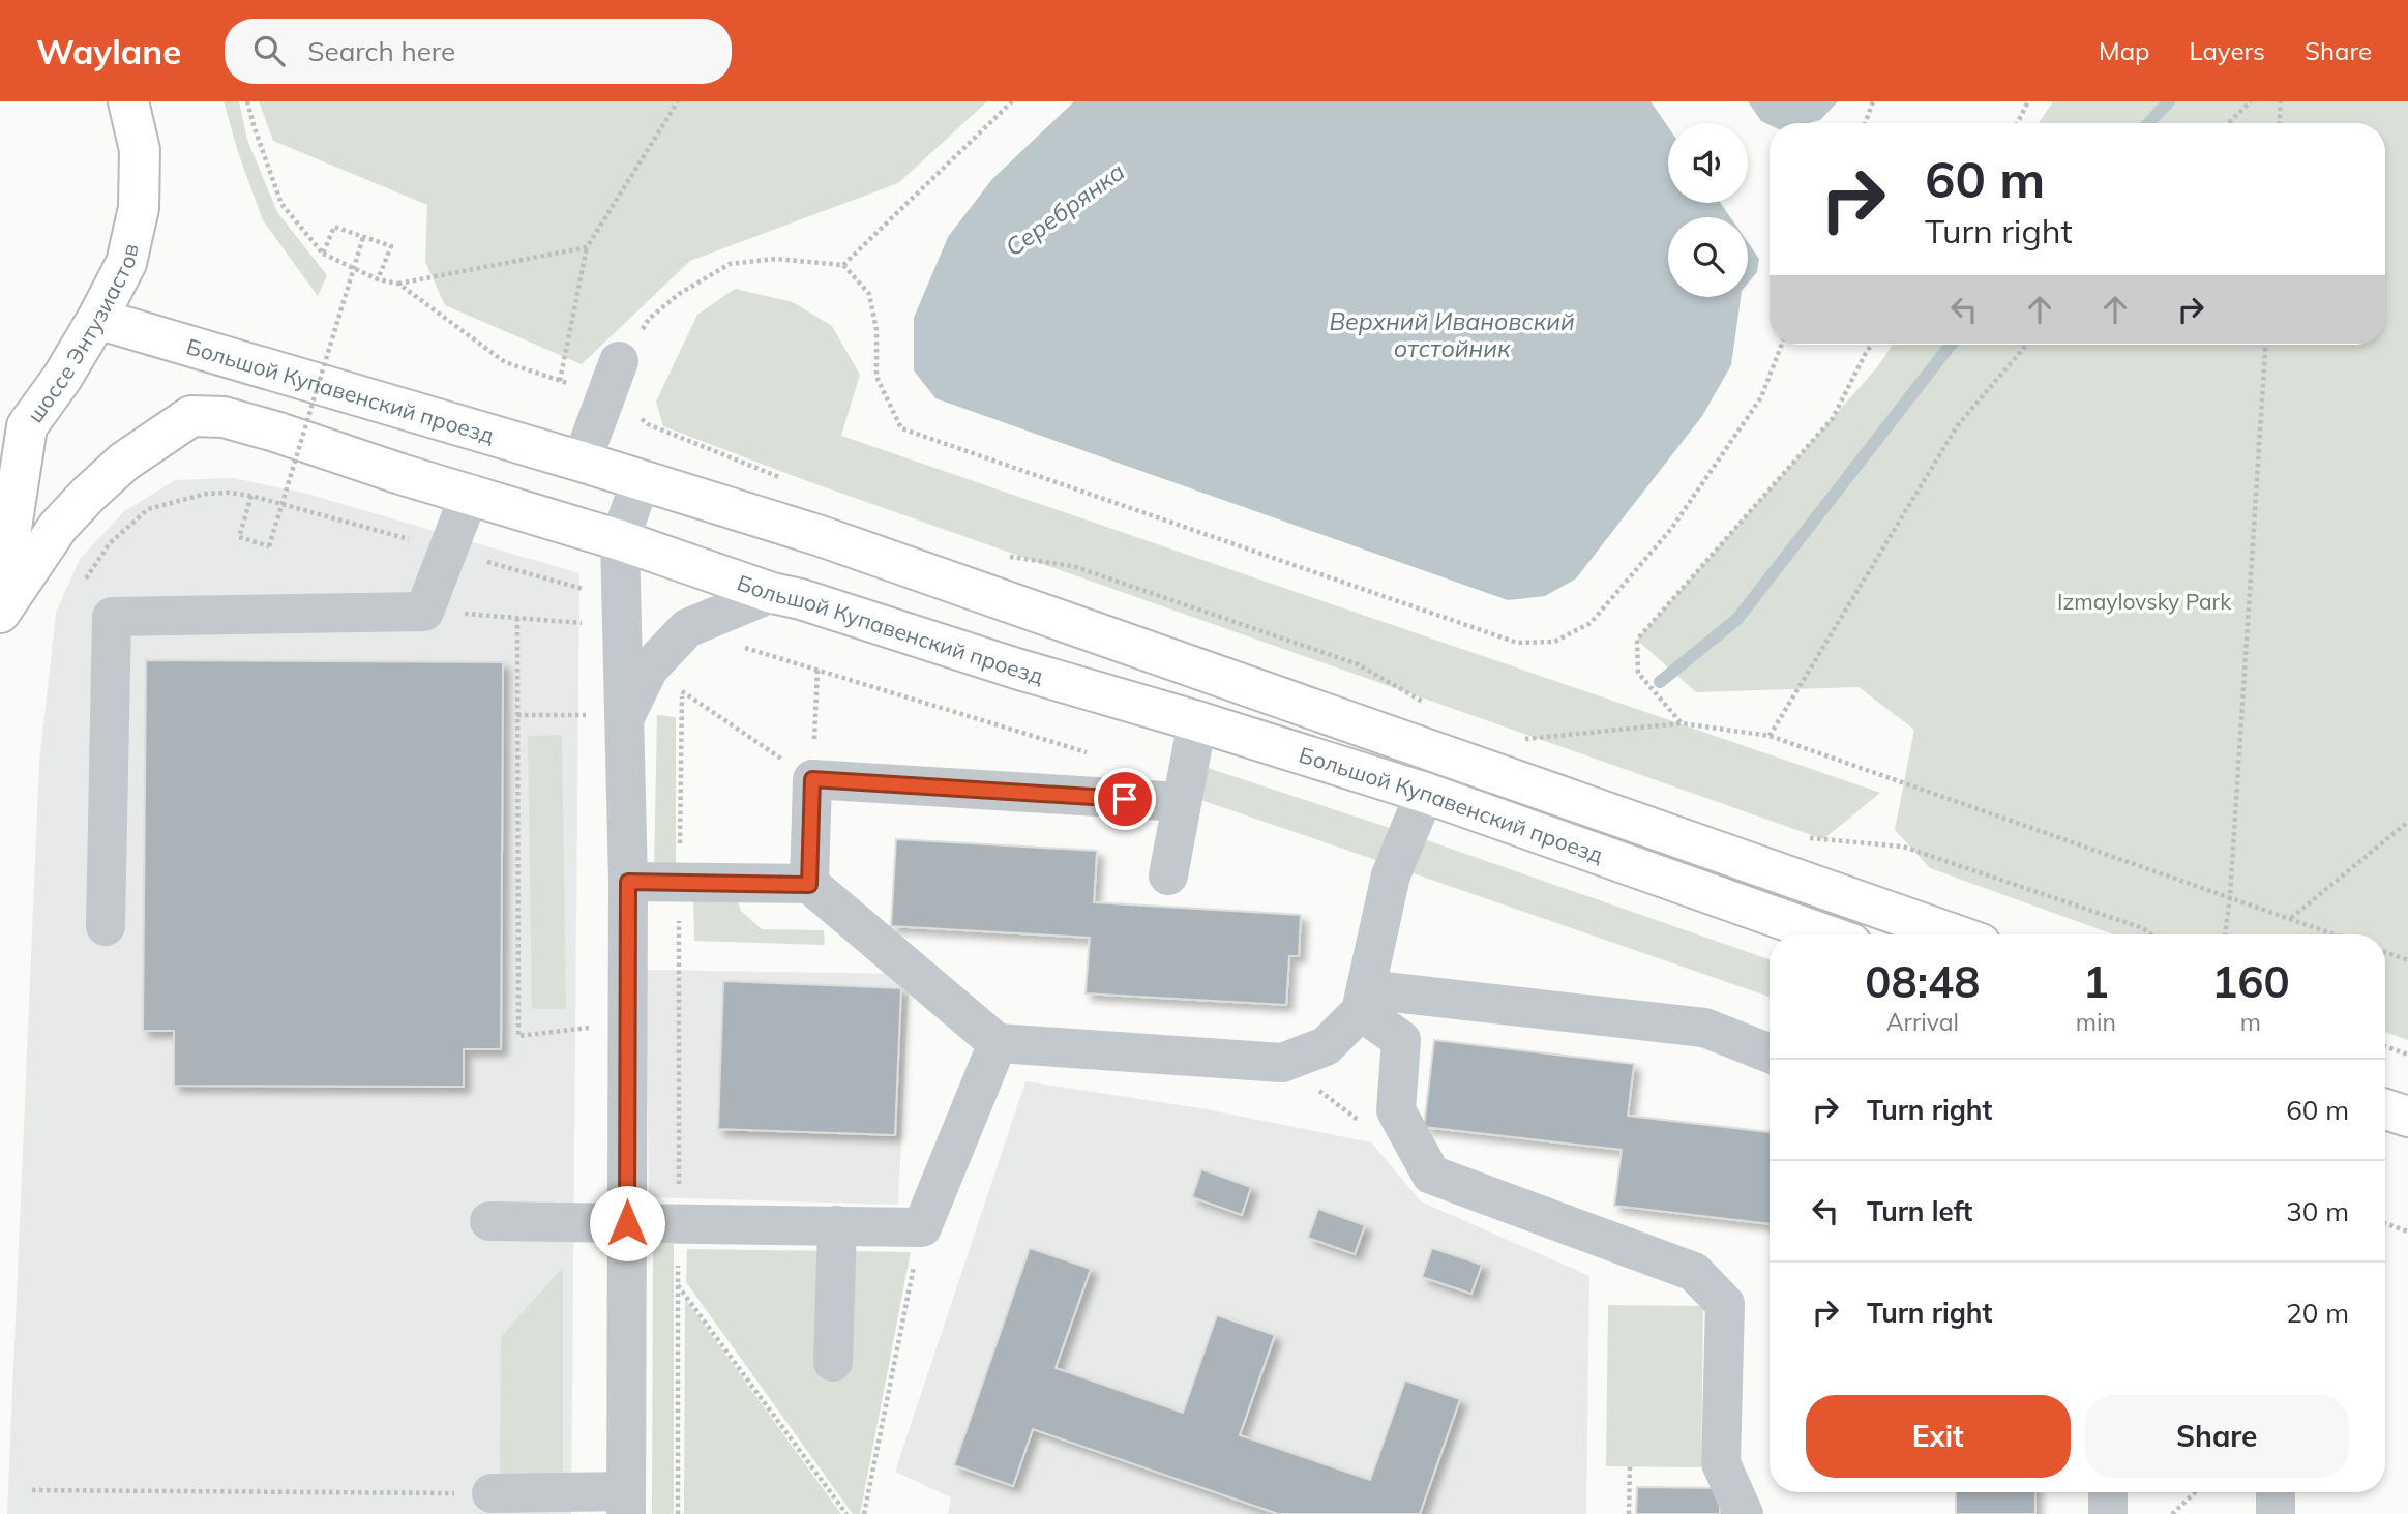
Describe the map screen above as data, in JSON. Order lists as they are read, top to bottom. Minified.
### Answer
{"streets":{"main road":["шоссе Энтузиастов","Большой Купавенский проезд"]},"crossings":[["шоссе Энтузиастов","Большой Купавенский проезд"]],"water":["Серебрянка","Верхний Ивановский отстойник"],"parks":["Izmaylovsky Park"],"page":{"header":"Waylane","search":"Search here","nav":["Map","Layers","Share"],"turn":["60 m","Turn right"],"eta":["08:48","Arrival","1","min","160","m"],"list":[{"name":"Turn right","value":"60 m"},{"name":"Turn left","value":"30 m"},{"name":"Turn right","value":"20 m"}],"buttons":["Exit","Share"]}}
